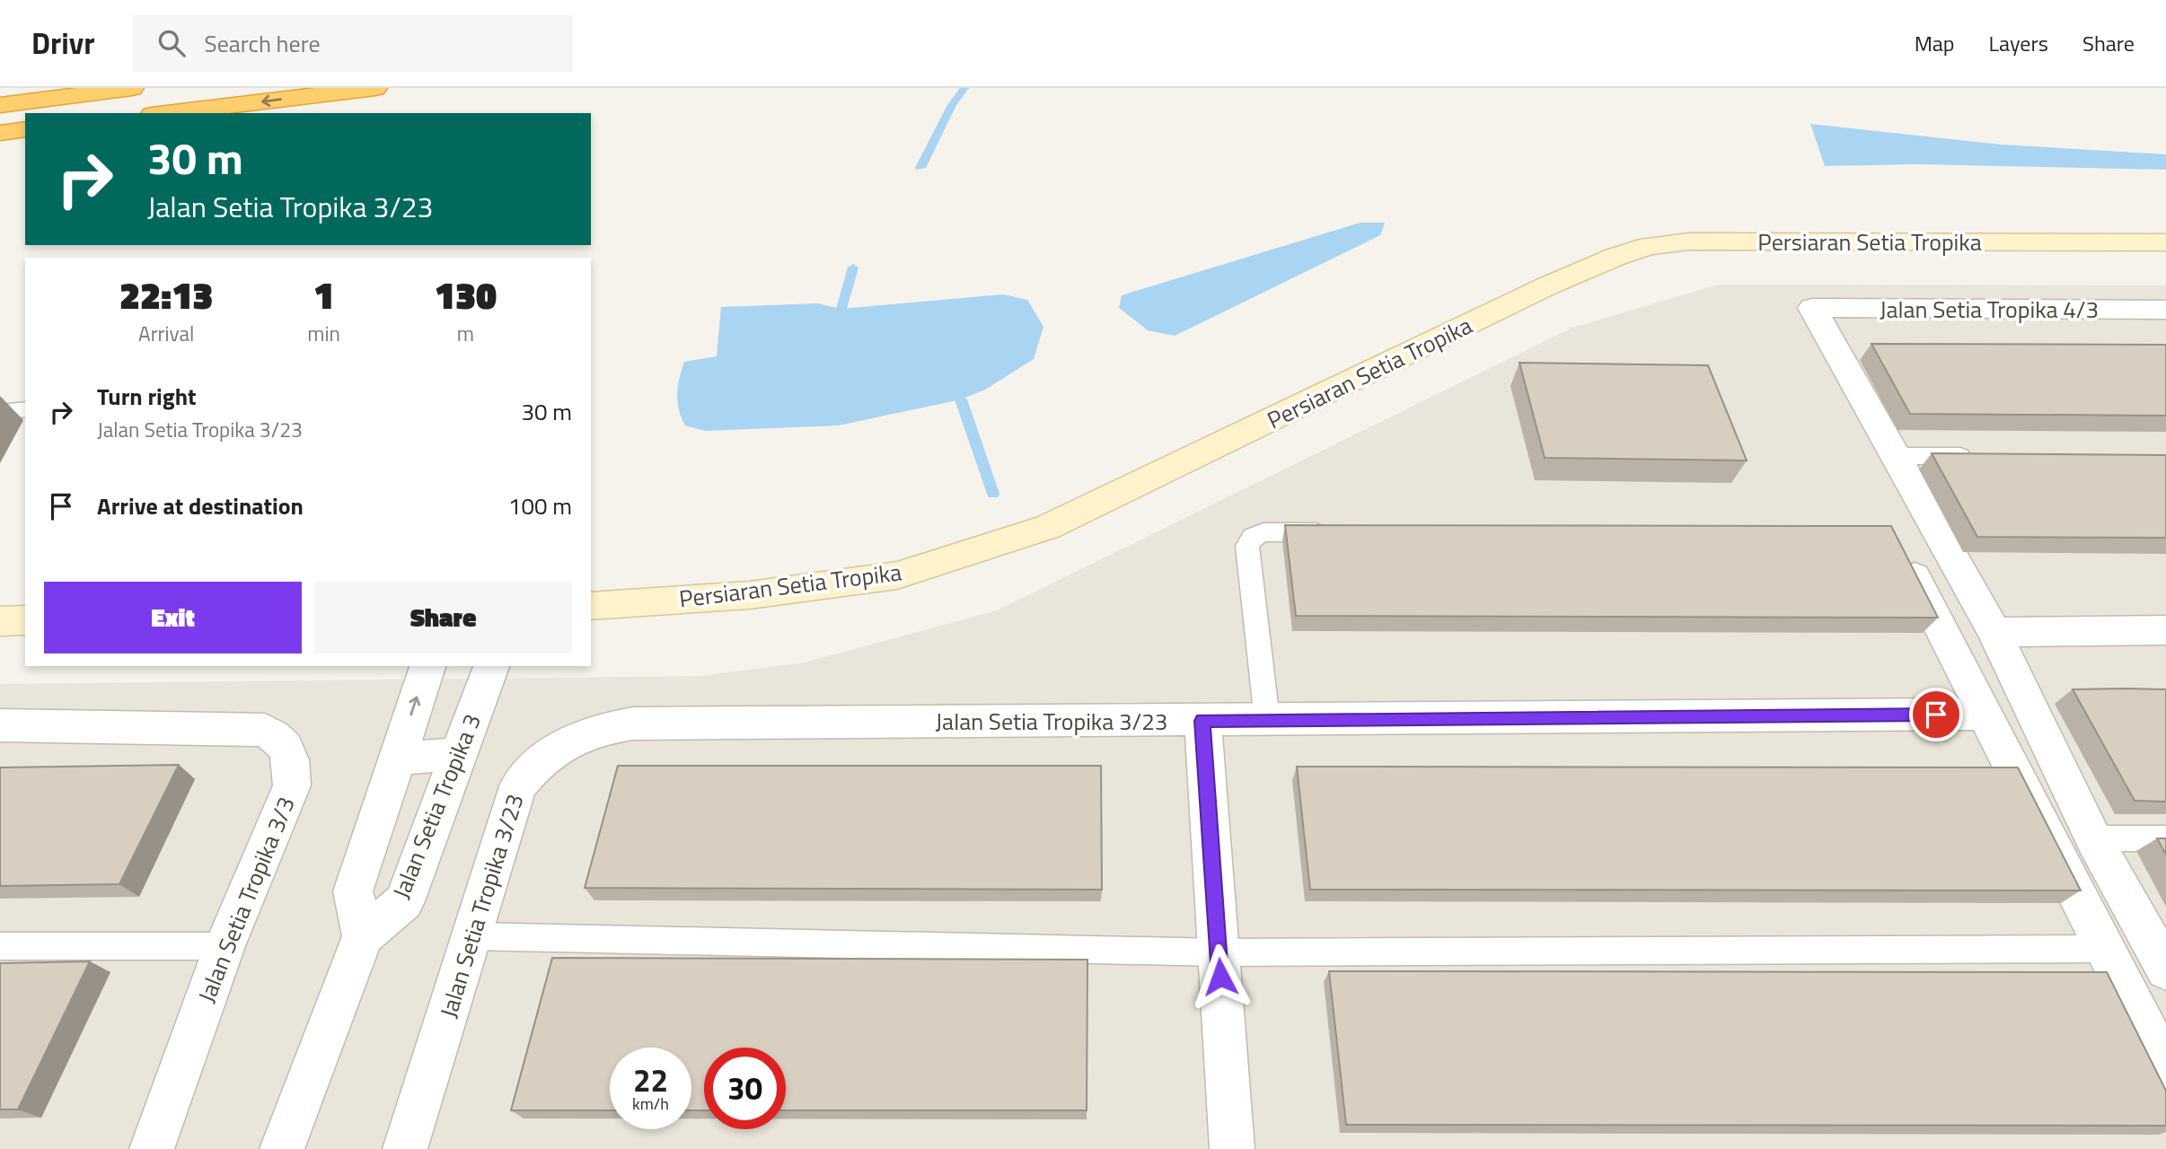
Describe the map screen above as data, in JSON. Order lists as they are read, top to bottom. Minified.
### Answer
{"streets":{"street":["Persiaran Setia Tropika","Jalan Setia Tropika 4/3","Jalan Setia Tropika 3/23","Jalan Setia Tropika 3","Jalan Setia Tropika 3/3"]},"page":{"header":"Drivr","search":"Search here","nav":["Map","Layers","Share"],"turn":["30 m","Jalan Setia Tropika 3/23"],"eta":["22:13","Arrival","1","min","130","m"],"list":[{"name":"Turn right","note":"Jalan Setia Tropika 3/23","value":"30 m"},{"name":"Arrive at destination","value":"100 m"}],"buttons":["Exit","Share"],"speed":"22 km/h","limit":"30"}}
